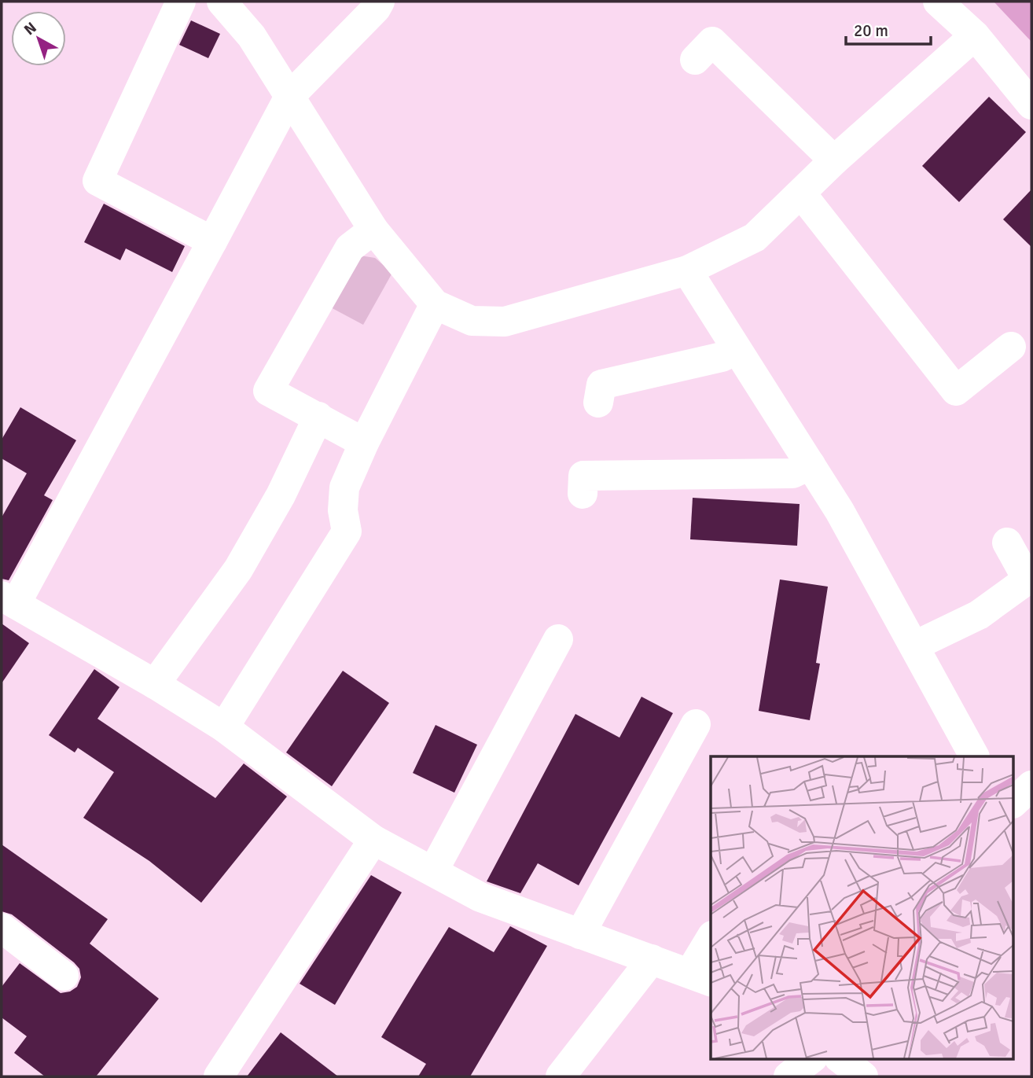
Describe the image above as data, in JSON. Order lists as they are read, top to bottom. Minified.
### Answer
{"scale_bar":"20 m","north":"top left"}
